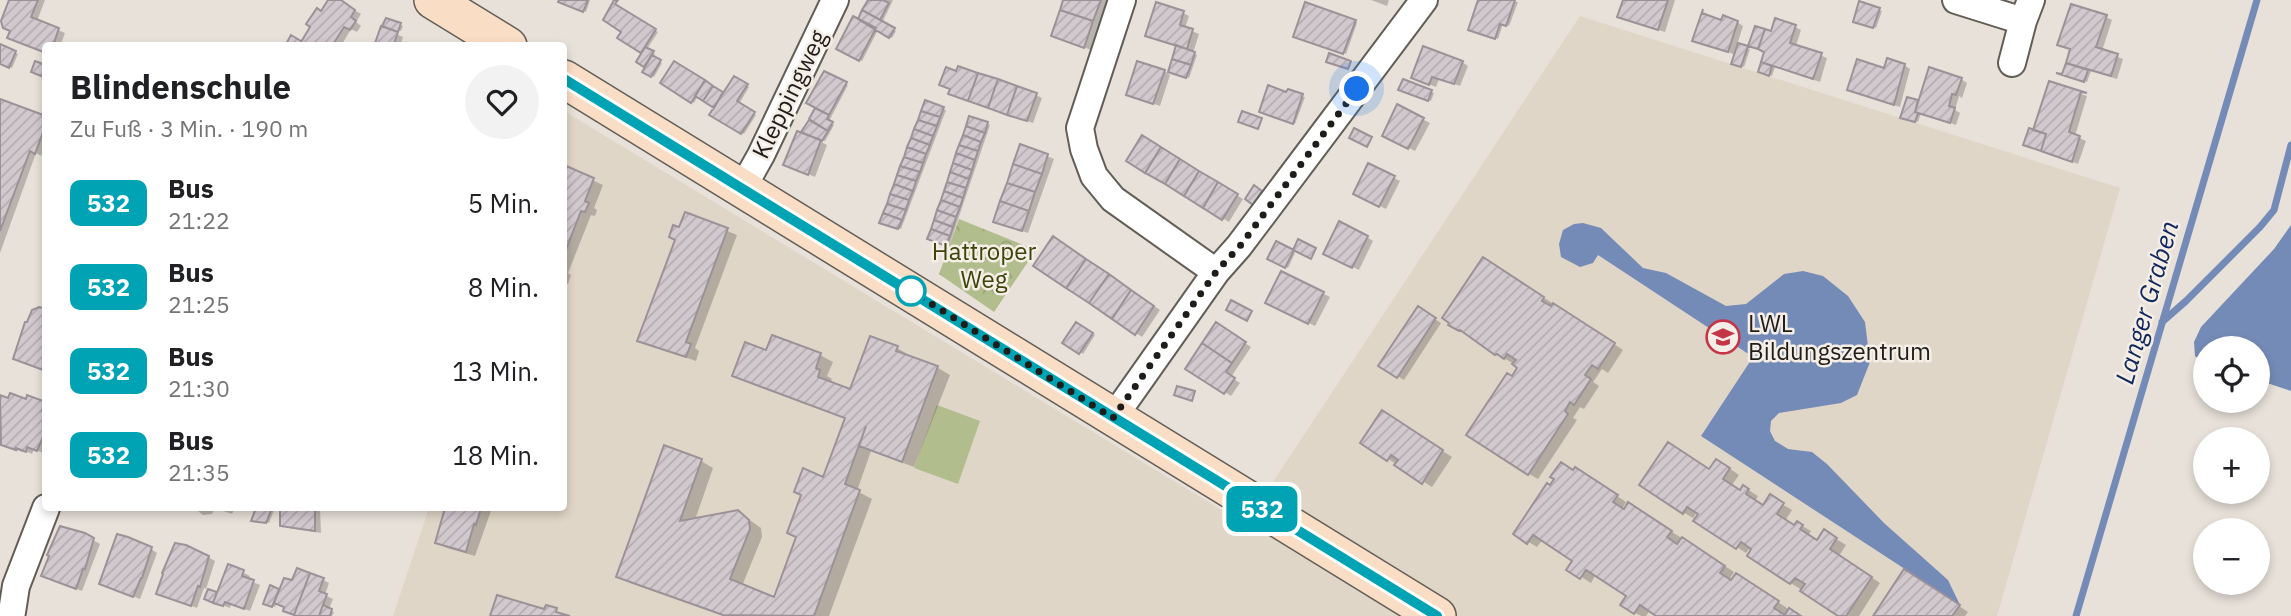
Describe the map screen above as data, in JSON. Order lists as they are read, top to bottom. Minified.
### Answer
{"streets":{"street":["Kleppingweg"]},"water":["Langer Graben"],"parks":["Hattroper Weg"],"places":{"school or university":["LWL Bildungszentrum"]},"lines":["bus line 532"],"page":{"on_map":"532","heading":["Blindenschule","Zu Fuß · 3 Min. · 190 m"],"list":[{"mark":"532","name":"Bus","note":"21:22","value":"5 Min."},{"mark":"532","name":"Bus","note":"21:25","value":"8 Min."},{"mark":"532","name":"Bus","note":"21:30","value":"13 Min."},{"mark":"532","name":"Bus","note":"21:35","value":"18 Min."}],"map_buttons":["+","−"]}}
